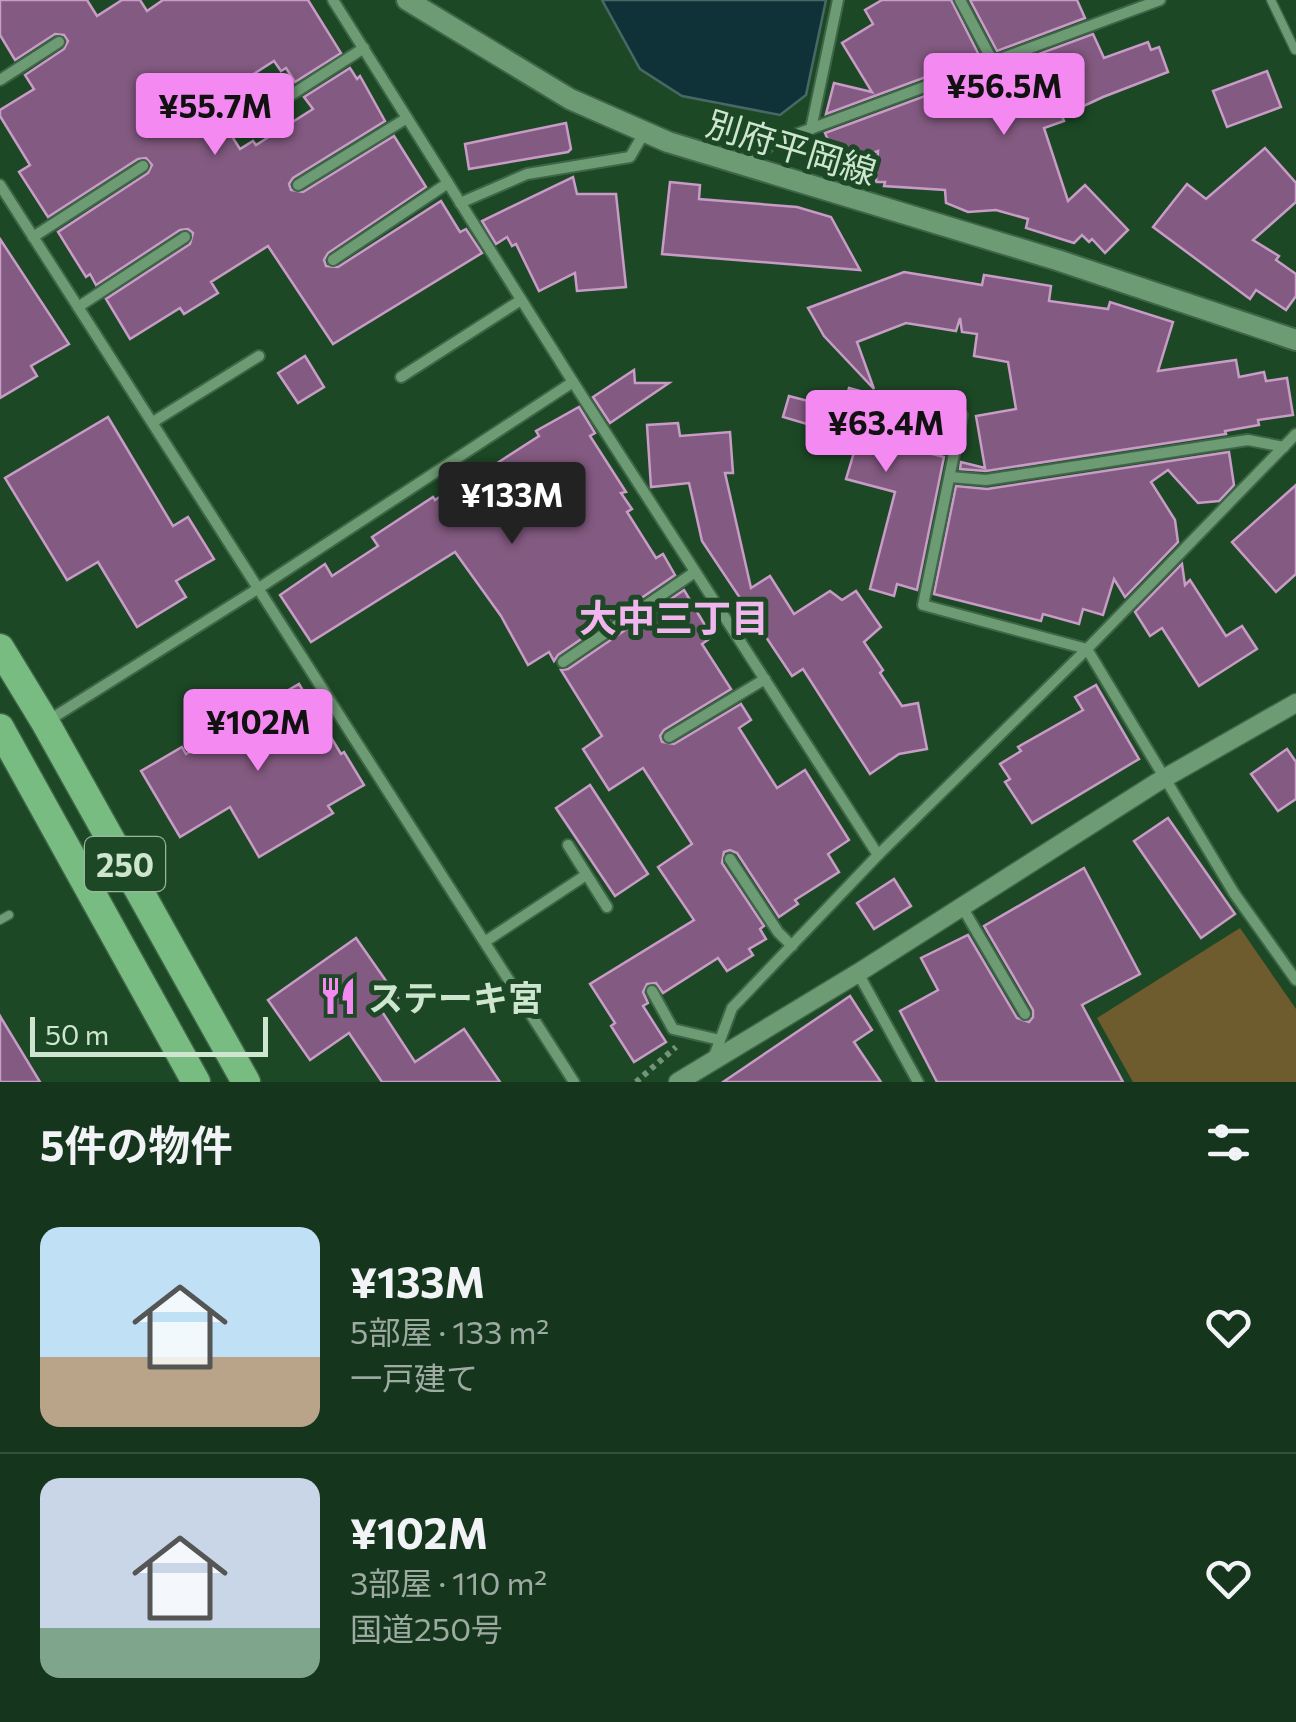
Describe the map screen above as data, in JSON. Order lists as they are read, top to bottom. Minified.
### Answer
{"streets":{"highway":["250"],"main road":["別府平岡線"]},"districts":["大中三丁目"],"places":{"restaurant":["ステーキ宮"]},"scale_bar":"50 m","page":{"price":["¥56.5M","¥55.7M","¥63.4M","¥133M","¥102M"],"scale":"50 m","heading":"5件の物件","list":[{"name":"¥133M","note":"5部屋 · 133 m² · 一戸建て"},{"name":"¥102M","note":"3部屋 · 110 m² · 国道250号"}]}}
